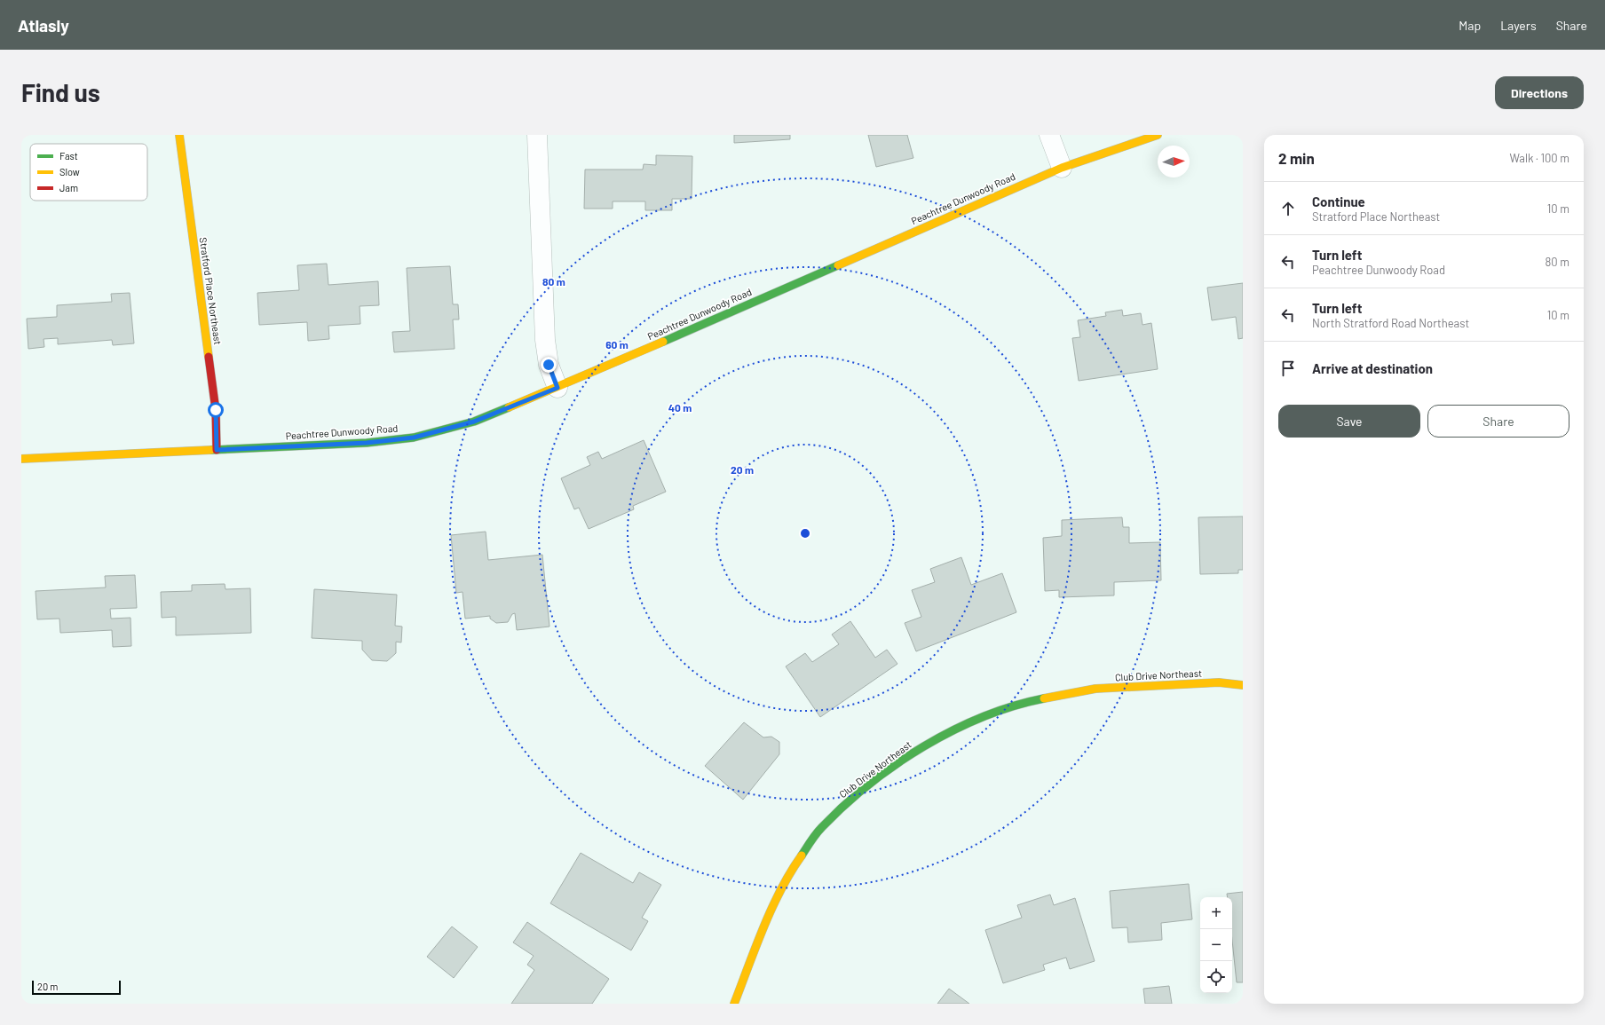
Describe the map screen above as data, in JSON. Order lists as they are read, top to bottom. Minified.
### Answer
{"streets":{"main road":["Peachtree Dunwoody Road","Stratford Place Northeast","Club Drive Northeast"]},"crossings":[["Peachtree Dunwoody Road","Stratford Place Northeast"]],"legend":["Fast","Slow","Jam"],"scale_bar":"20 m","north":"right","page":{"header":"Atlasly","nav":["Map","Layers","Share"],"buttons":["Directions",["Save","Share"]],"title":"Find us","heading":["2 min","Walk · 100 m"],"list":[["Continue","Stratford Place Northeast","10 m"],["Turn left","Peachtree Dunwoody Road","80 m"],["Turn left","North Stratford Road Northeast","10 m"],"Arrive at destination"],"map_buttons":["+","−"],"scale":"20 m"},"rings":["80 m","60 m","40 m","20 m"]}
